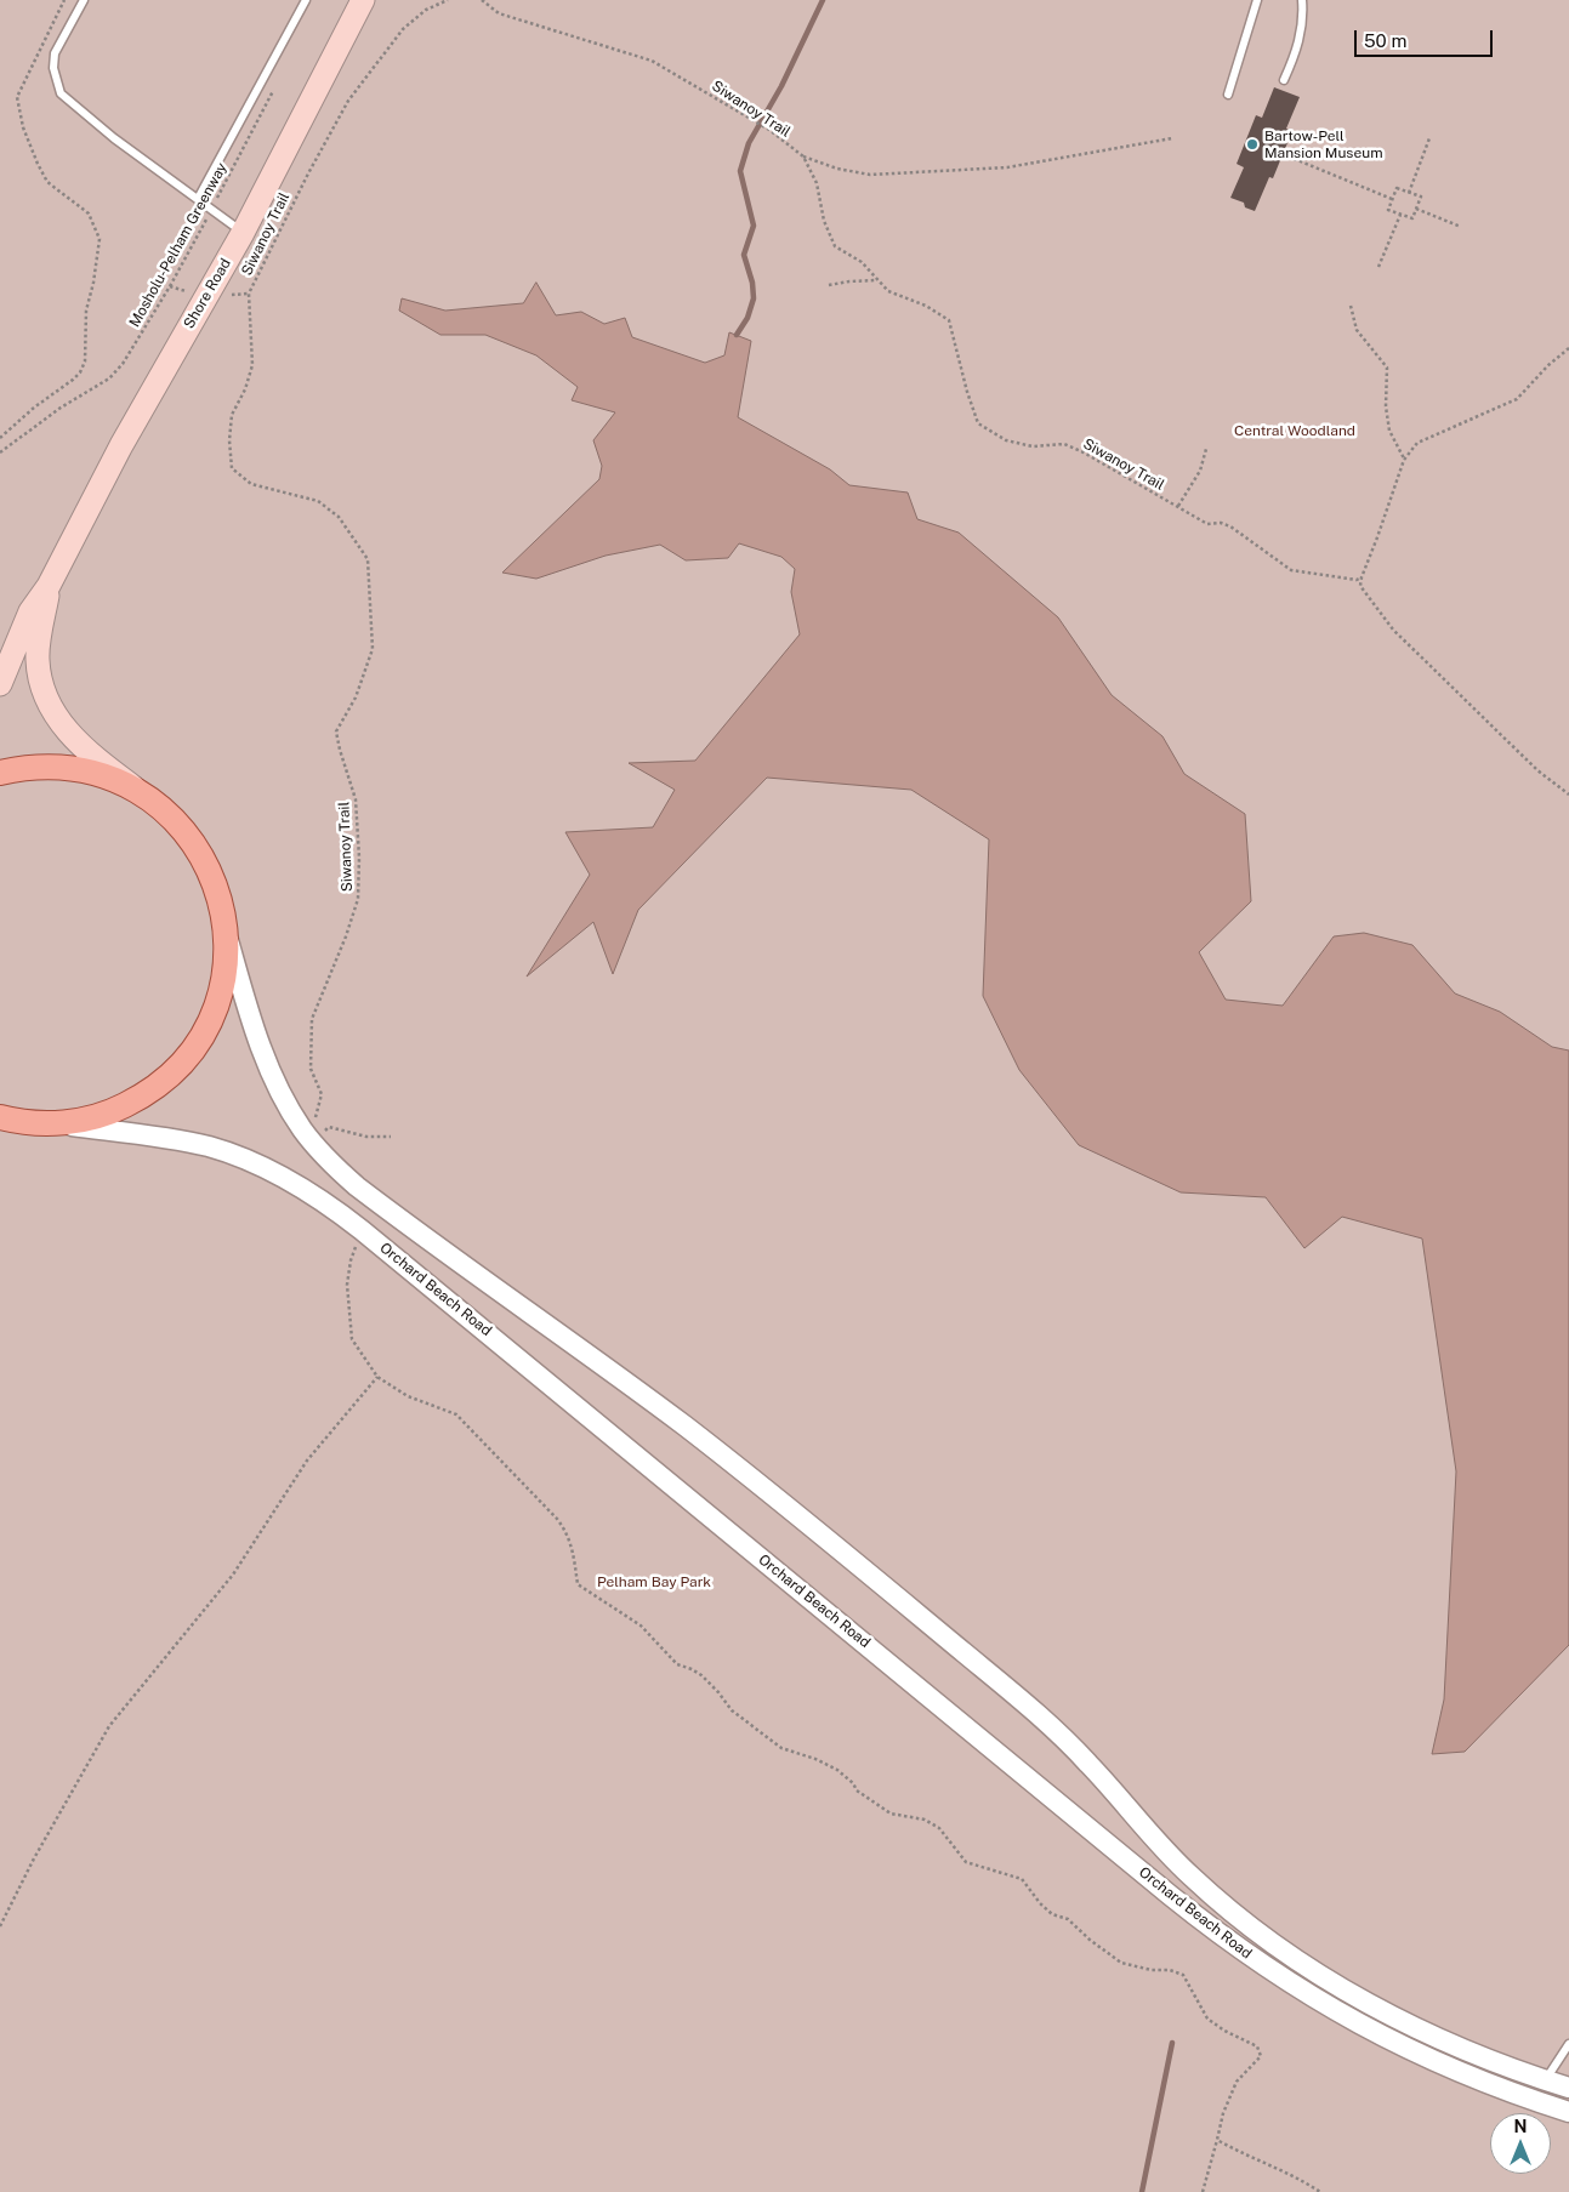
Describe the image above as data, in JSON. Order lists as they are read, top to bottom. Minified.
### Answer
{"streets":{"main road":["Shore Road"],"street":["Orchard Beach Road"],"path":["Siwanoy Trail","Mosholu-Pelham Greenway"]},"crossings":[["Siwanoy Trail","Orchard Beach Road"]],"parks":["Central Woodland","Pelham Bay Park"],"places":["Bartow-Pell Mansion Museum"],"scale_bar":"50 m","north":"top"}
